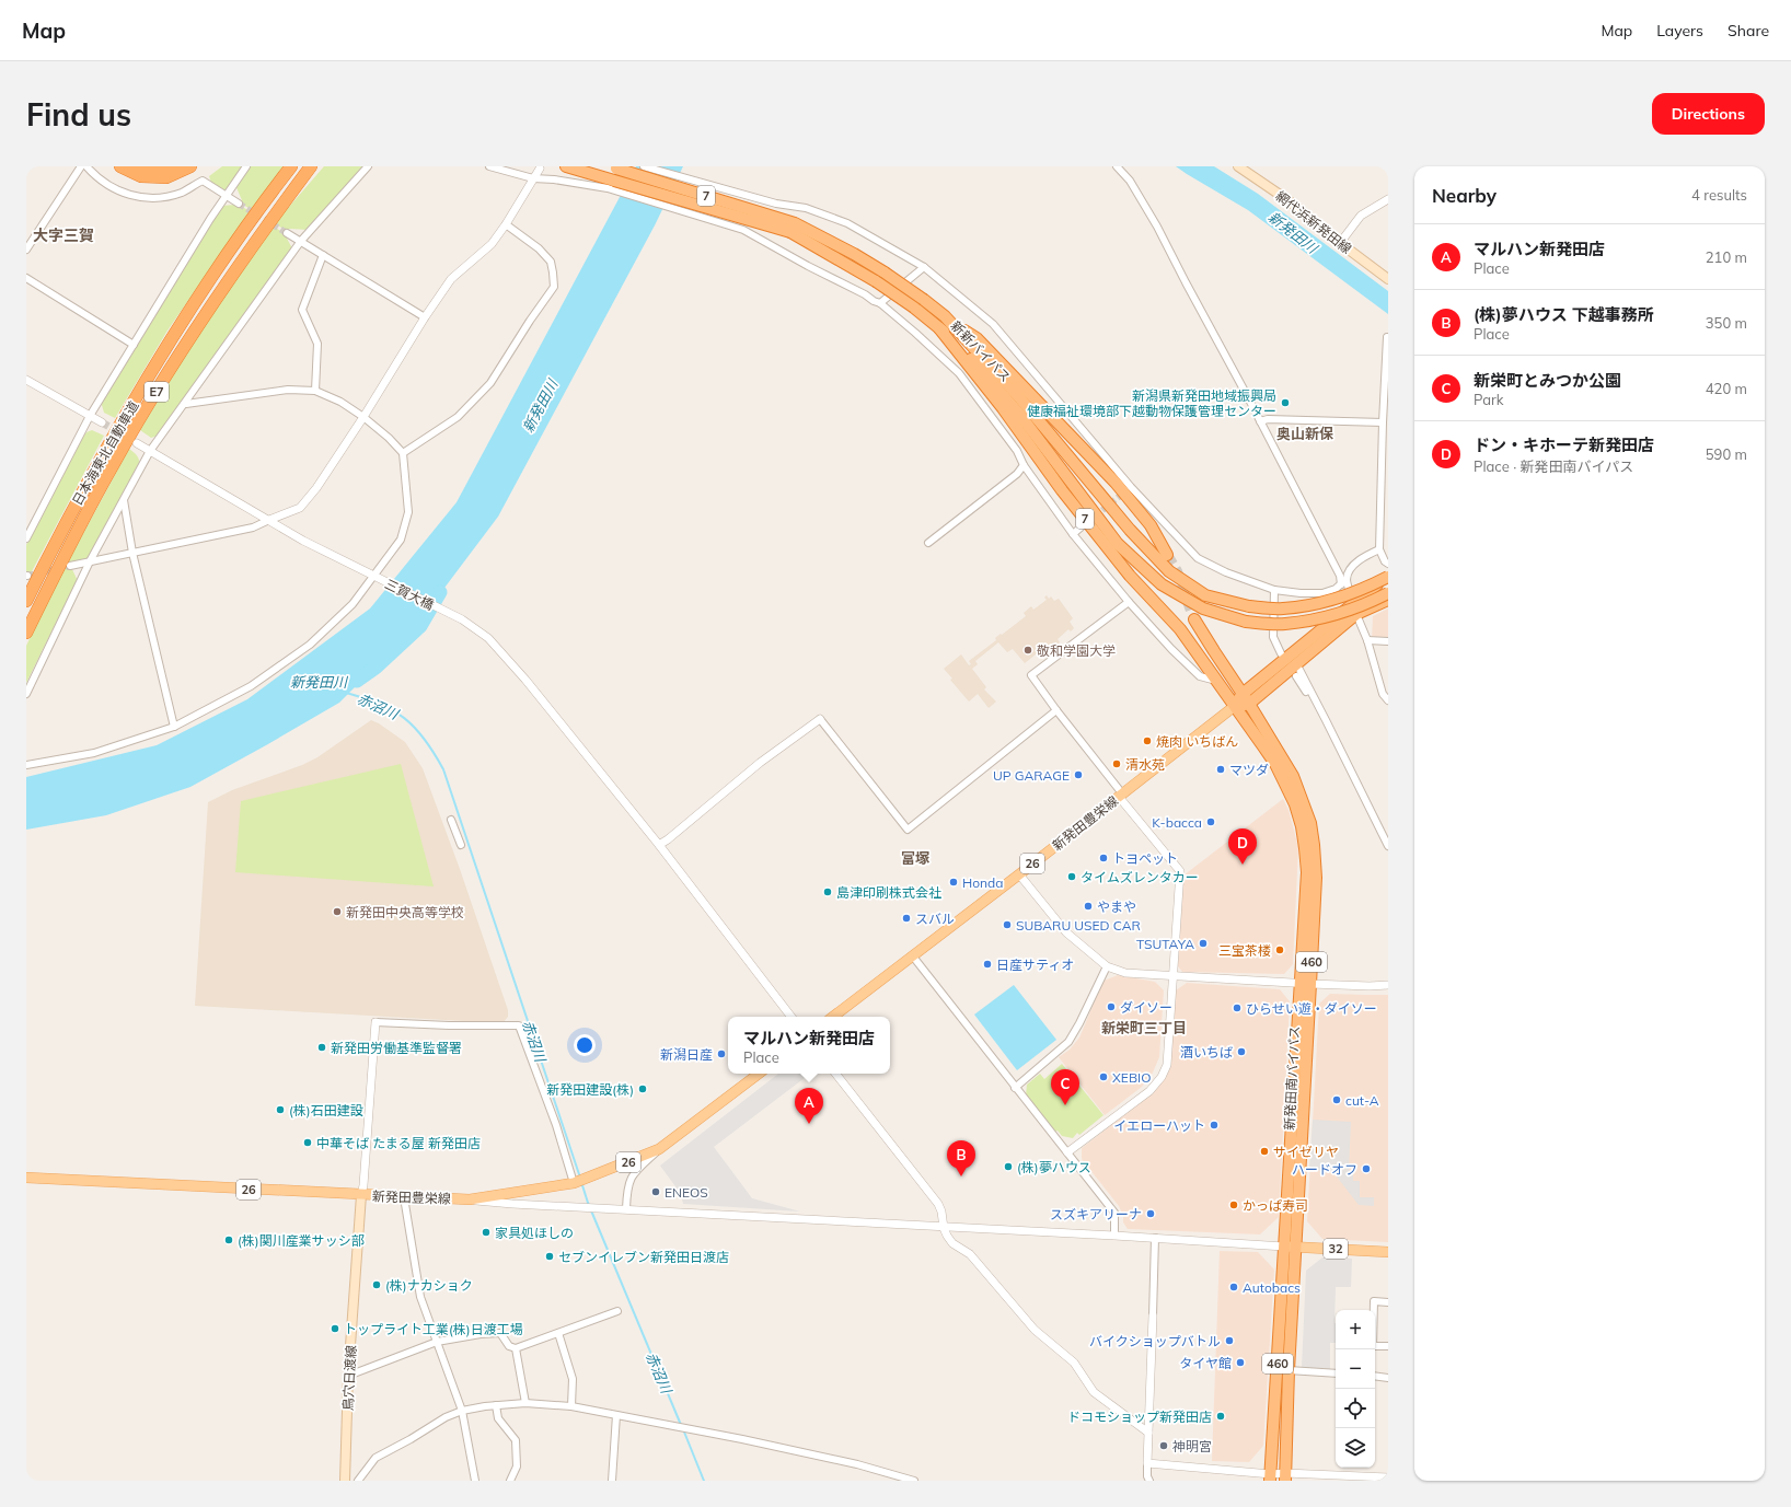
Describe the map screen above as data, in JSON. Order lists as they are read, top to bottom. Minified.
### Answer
{"streets":{"highway":["7","新新バイパス","E7","日本海東北自動車道","460","新発田南バイパス"],"main road":["網代浜新発田線","新発田豊栄線","26","32","鳥穴日渡線"],"street":["三賀大橋"]},"crossings":[["7","新新バイパス"],["7","新発田豊栄線"],["7","新発田南バイパス"],["新発田豊栄線","新発田南バイパス"],["新発田豊栄線","鳥穴日渡線"],["新発田南バイパス","32"]],"districts":["大字三賀","奥山新保","富塚","新栄町三丁目"],"water":["新発田川","赤沼川"],"places":["新潟県新発田地域振興局 健康福祉環境部下越動物保護管理センター","敬和学園大学","焼肉 いちばん","清水苑","マツダ","UP GARAGE","K-bacca","トヨペット","タイムズレンタカー","Honda","島津印刷株式会社","やまや","新発田中央高等学校","スバル","SUBARU USED CAR","TSUTAYA","三宝茶楼","日産サティオ","ダイソー","ひらせい遊・ダイソー","新発田労働基準監督署","酒いちば","新潟日産","XEBIO","新発田建設(株)","cut-A","(株)石田建設","イエローハット","中華そば たまる屋 新発田店","サイゼリヤ","(株)夢ハウス","ハードオフ","ENEOS","かっぱ寿司","スズキアリーナ","家具処ほしの","(株)関川産業サッシ部","セブンイレブン新発田日渡店","(株)ナカショク","Autobacs","トップライト工業(株)日渡工場","バイクショップバトル","タイヤ館","ドコモショップ新発田店","神明宮"],"page":{"header":"Map","nav":["Map","Layers","Share"],"buttons":"Directions","title":"Find us","heading":["Nearby","4 results"],"list":[{"mark":"A","name":"マルハン新発田店","note":"Place","value":"210 m"},{"mark":"B","name":"(株)夢ハウス 下越事務所","note":"Place","value":"350 m"},{"mark":"C","name":"新栄町とみつか公園","note":"Park","value":"420 m"},{"mark":"D","name":"ドン・キホーテ新発田店","note":"Place · 新発田南バイパス","value":"590 m"}],"pins":["D","C","A","B"],"popup":["マルハン新発田店","Place"],"map_buttons":["+","−"]}}
